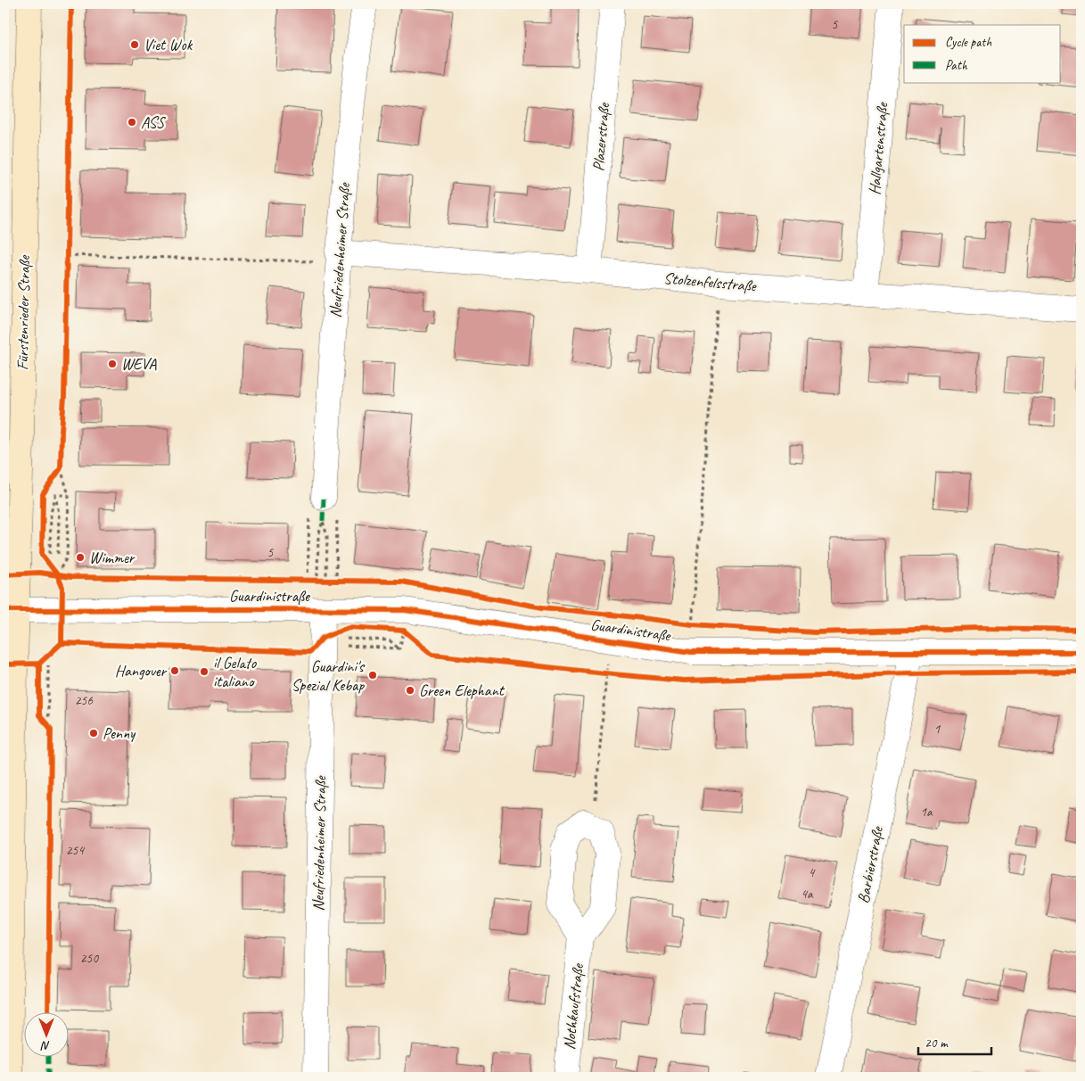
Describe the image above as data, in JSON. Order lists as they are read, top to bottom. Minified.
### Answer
{"streets":{"main road":["Fürstenrieder Straße"],"street":["Plazerstraße","Hallgartenstraße","Neufriedenheimer Straße","Stolzenfelsstraße","Guardinistraße","Barbierstraße","Nothkaufstraße"]},"crossings":[["Plazerstraße","Stolzenfelsstraße"],["Hallgartenstraße","Stolzenfelsstraße"],["Neufriedenheimer Straße","Stolzenfelsstraße"],["Neufriedenheimer Straße","Guardinistraße"],["Fürstenrieder Straße","Guardinistraße"],["Guardinistraße","Barbierstraße"]],"places":["Viet Wok","ASS","WEVA","Wimmer","Hangover","il Gelato italiano","Guardini's Spezial Kebap","Green Elephant","Penny"],"house_numbers":["5","5","256","1","1a","254","4","4a","250"],"legend":["Cycle path","Path"],"scale_bar":"20 m","north":"bottom"}
